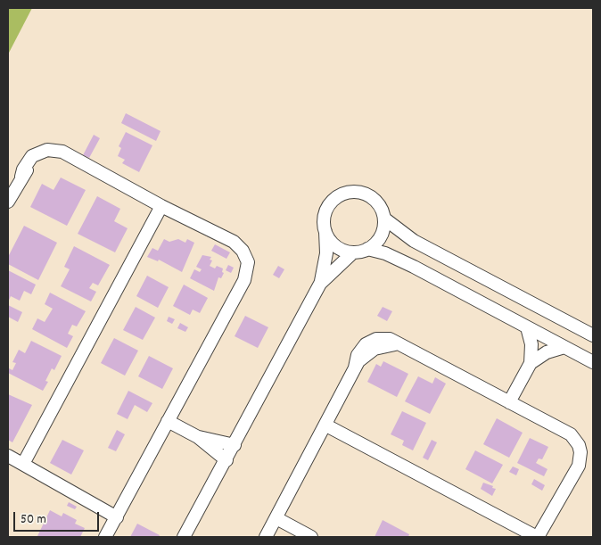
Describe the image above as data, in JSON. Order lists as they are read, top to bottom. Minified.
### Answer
{"scale_bar":"50 m"}
